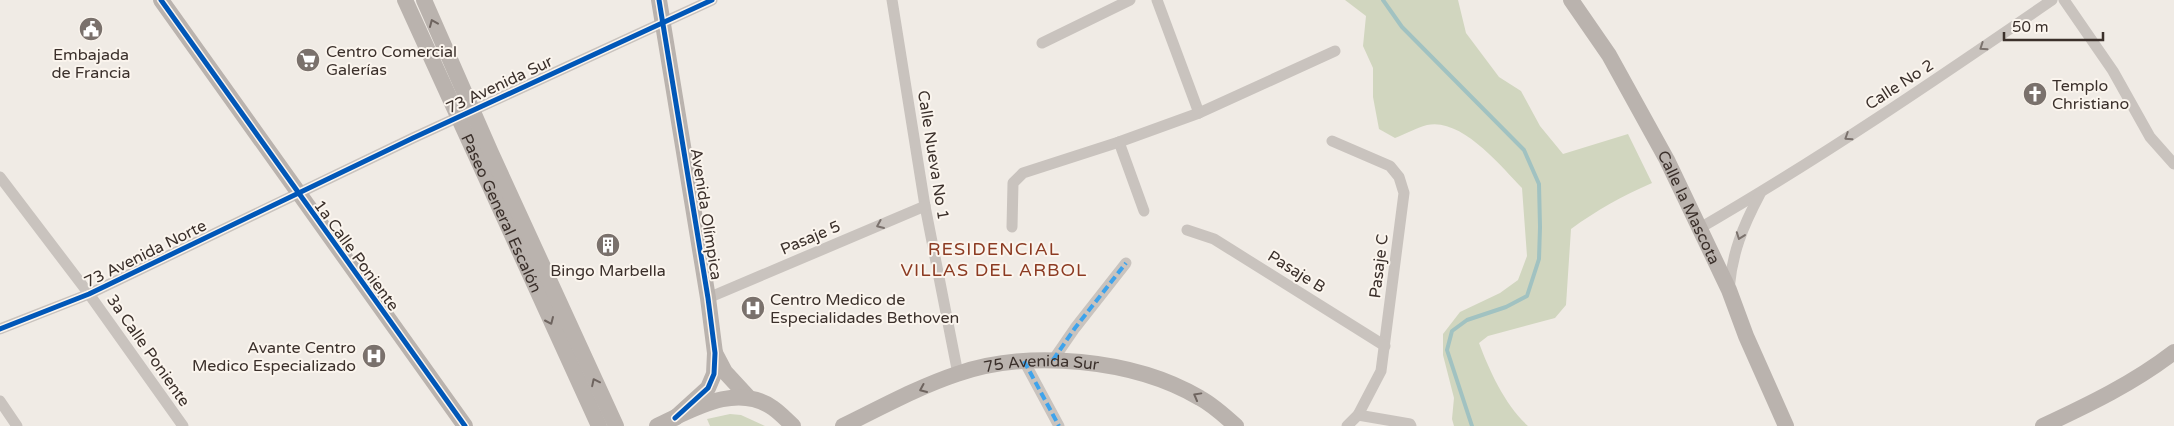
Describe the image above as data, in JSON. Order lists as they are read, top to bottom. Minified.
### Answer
{"streets":{"main road":["Calle la Mascota","Paseo General Escalón","Avenida Olímpica","1a Calle Poniente","75 Avenida Sur"],"street":["73 Avenida Sur","Calle No 2","Calle Nueva No 1","Pasaje 5","73 Avenida Norte","Pasaje C","Pasaje B","3a Calle Poniente"]},"crossings":[["73 Avenida Sur","Paseo General Escalón"],["73 Avenida Sur","Avenida Olímpica"],["73 Avenida Sur","73 Avenida Norte"],["73 Avenida Sur","1a Calle Poniente"],["Calle No 2","Calle la Mascota"],["Calle Nueva No 1","Pasaje 5"],["Calle Nueva No 1","75 Avenida Sur"],["Avenida Olímpica","Pasaje 5"],["73 Avenida Norte","1a Calle Poniente"],["73 Avenida Norte","3a Calle Poniente"],["Pasaje C","Pasaje B"]],"one_way":["Calle No 2","Pasaje 5","75 Avenida Sur"],"districts":["RESIDENCIAL VILLAS DEL ARBOL"],"places":{"public building":["Embajada de Francia"],"supermarket":["Centro Comercial Galerías"],"church":["Templo Christiano"],"building":["Bingo Marbella"],"hospital":["Centro Medico de Especialidades Bethoven","Avante Centro Medico Especializado"]},"scale_bar":"50 m"}
